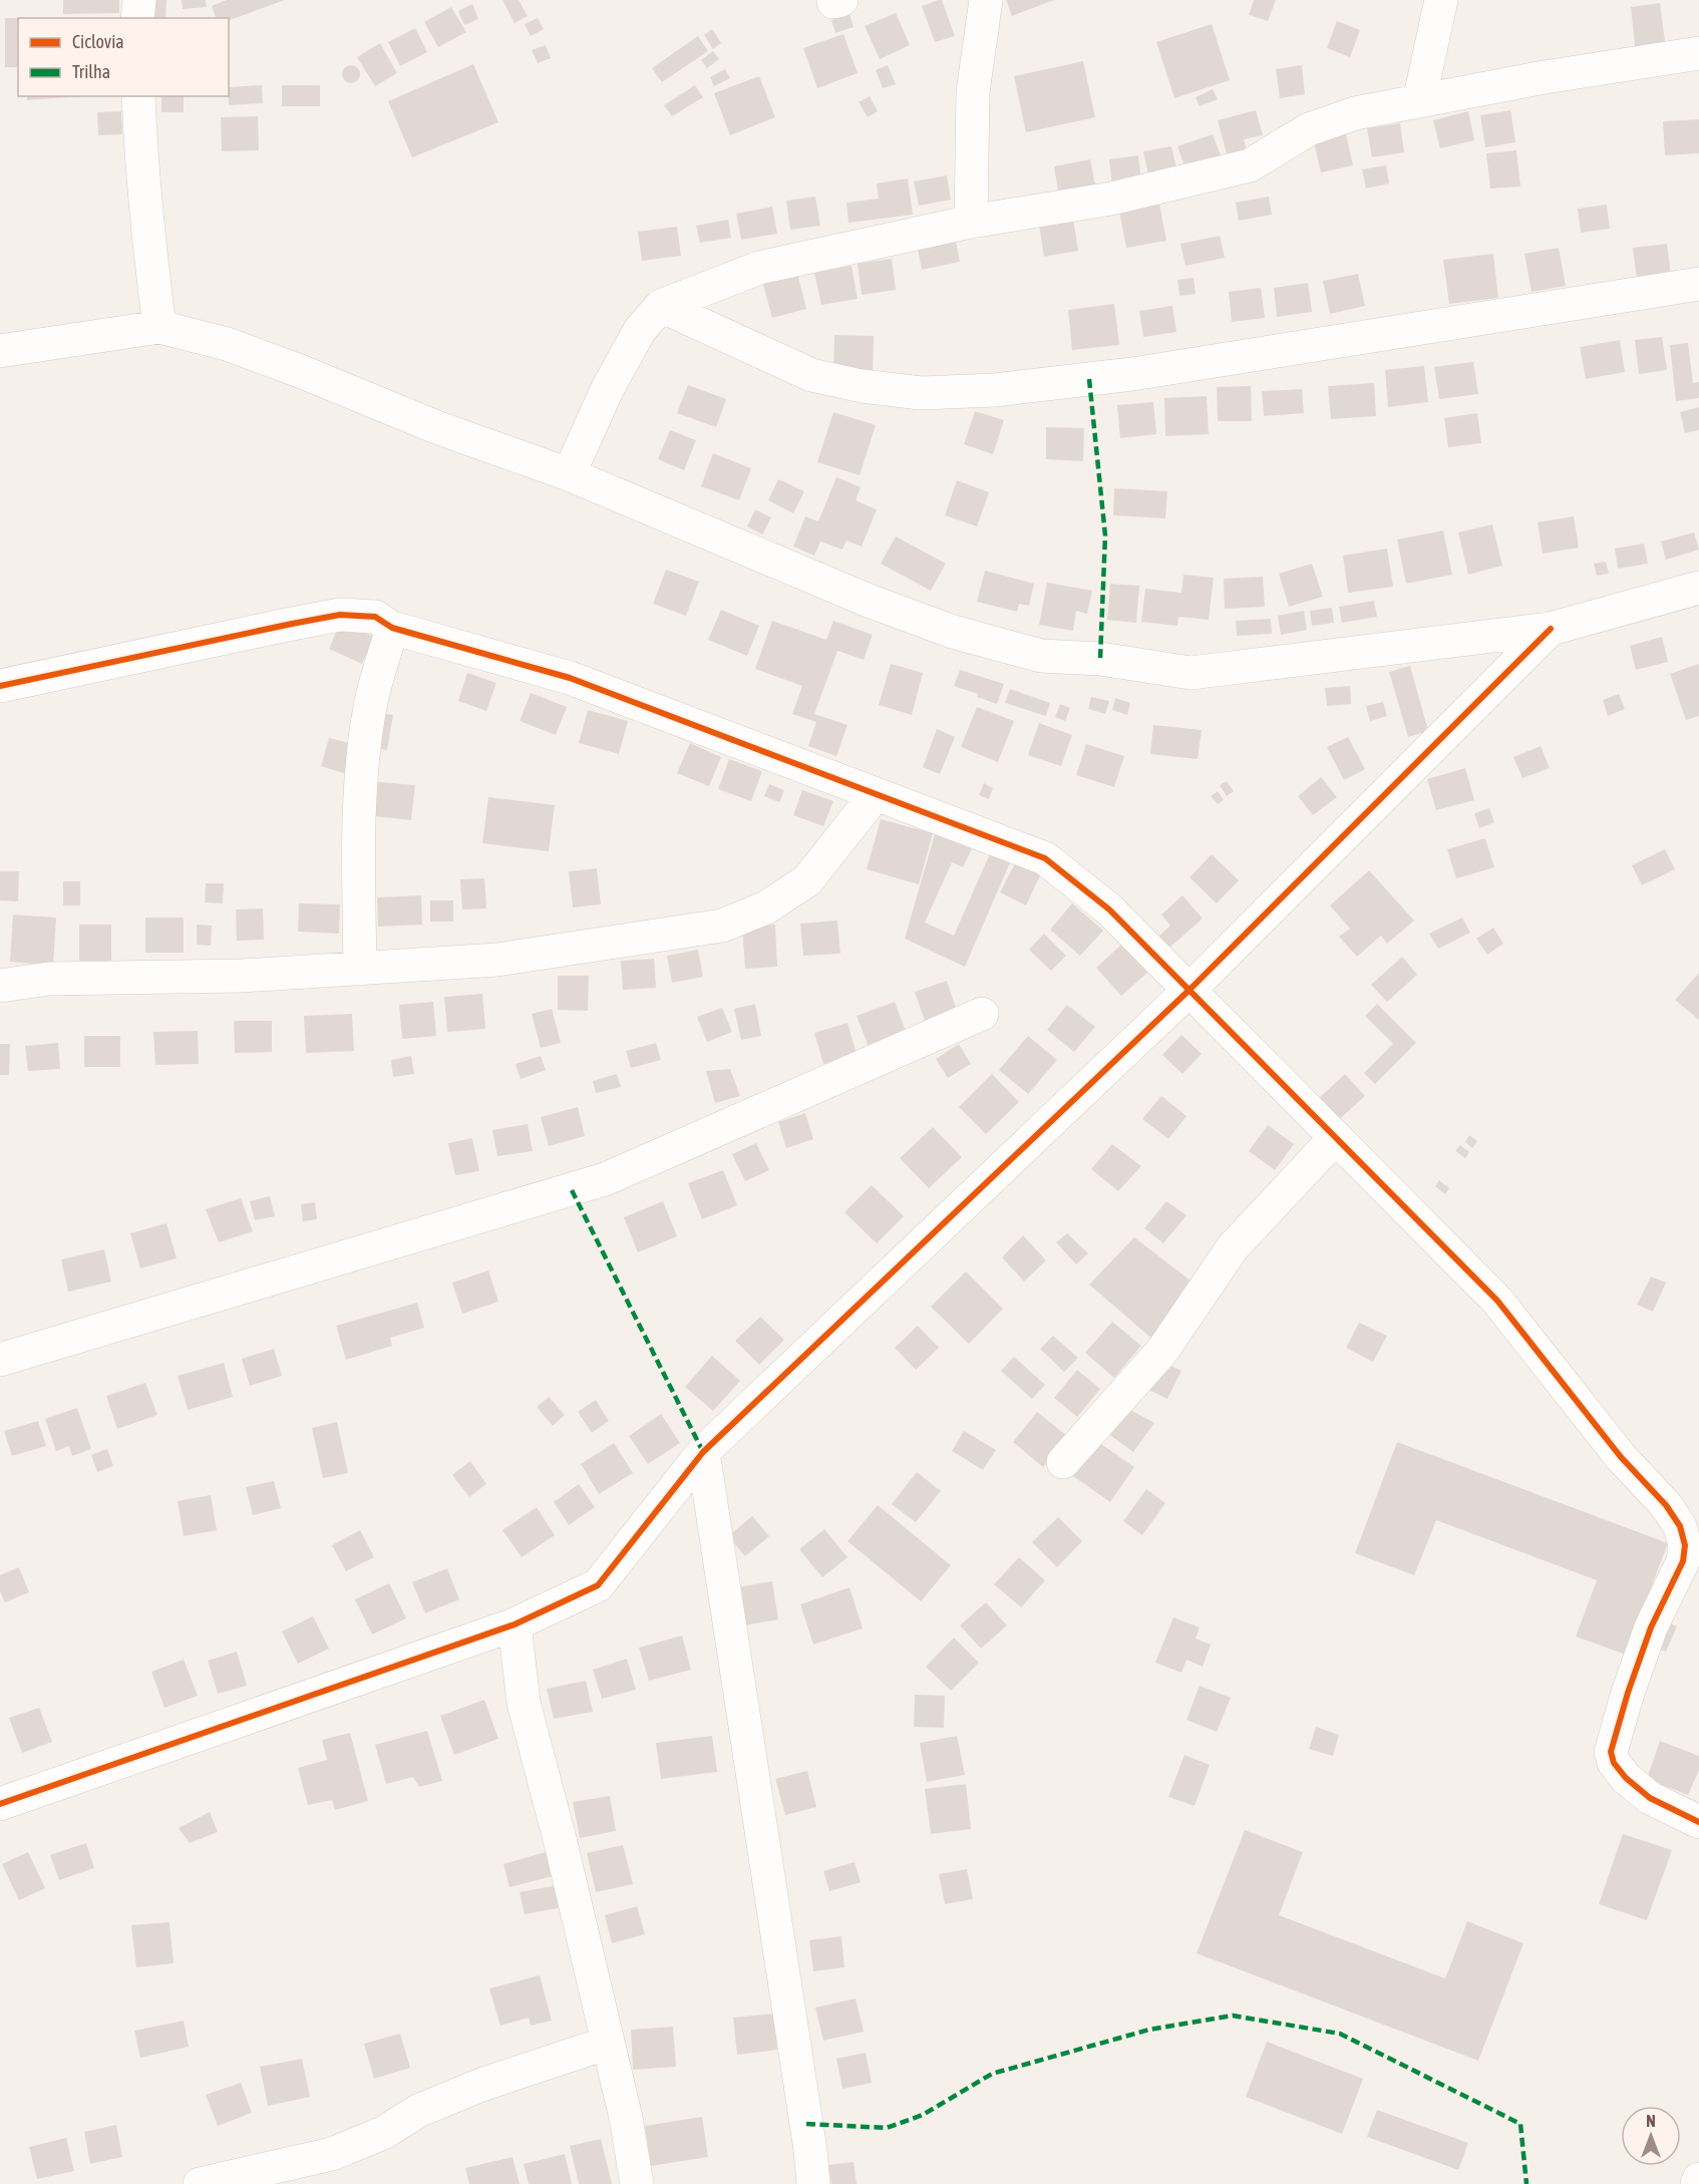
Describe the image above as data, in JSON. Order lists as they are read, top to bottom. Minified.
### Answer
{"legend":["Ciclovia","Trilha"],"north":"top"}
